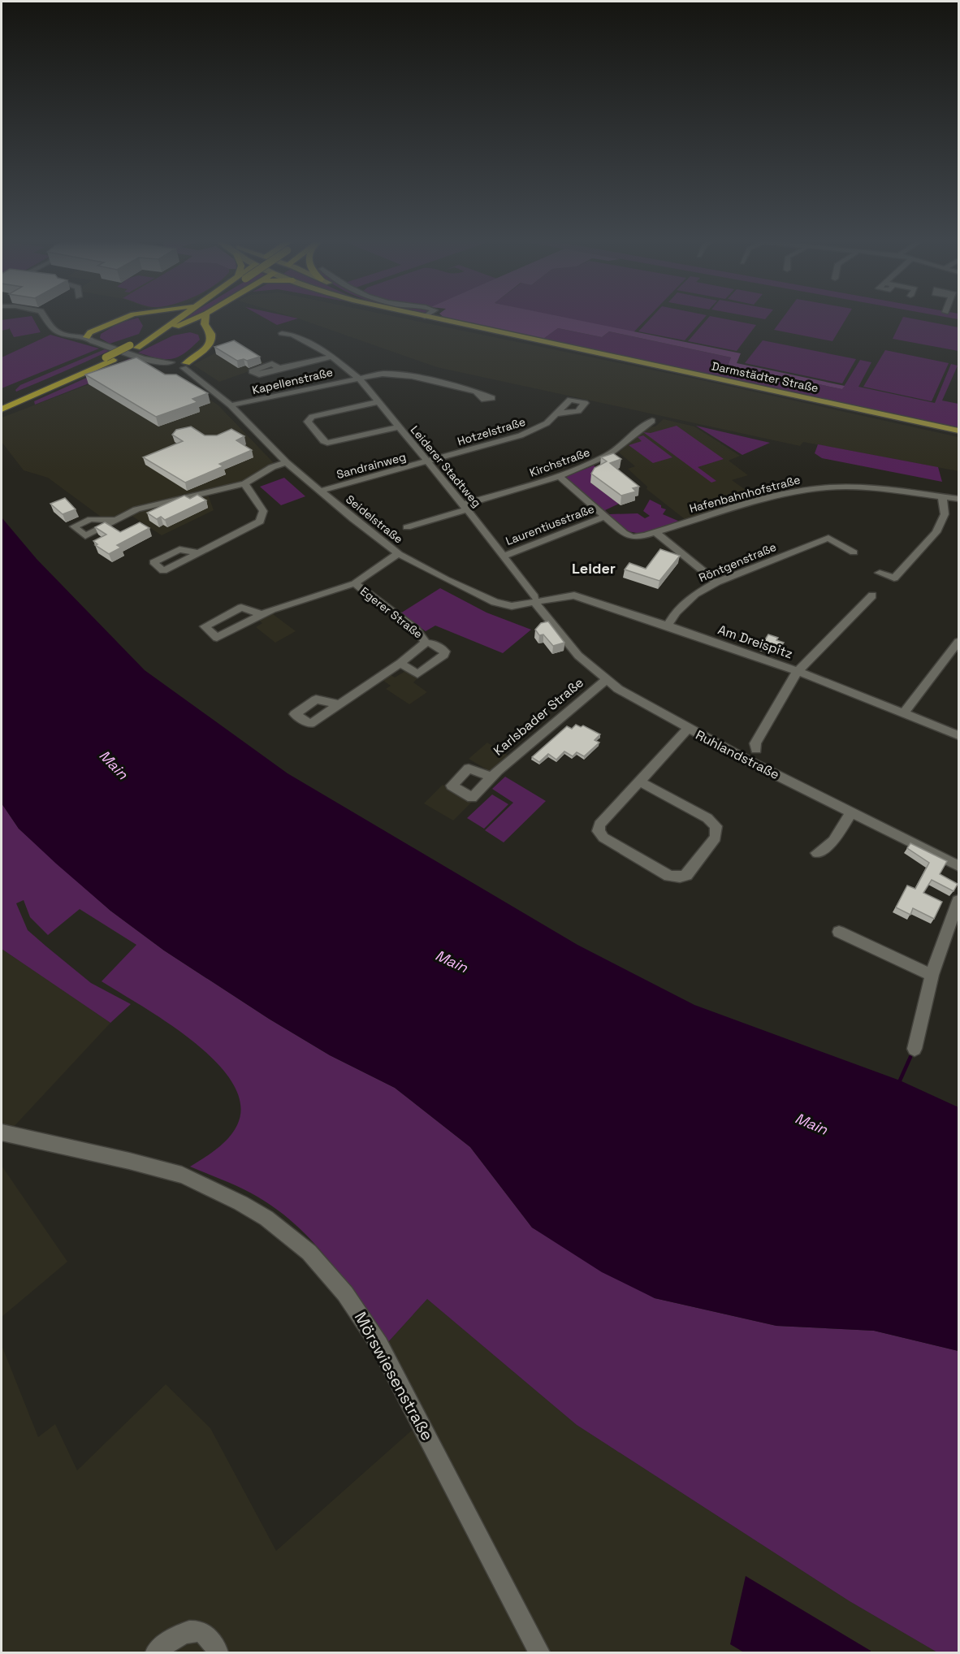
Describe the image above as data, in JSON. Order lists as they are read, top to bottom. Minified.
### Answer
{"streets":{"main road":["Darmstädter Straße"],"street":["Kapellenstraße","Hotzelstraße","Kirchstraße","Sandrainweg","Leiderer Stadtweg","Hafenbahnhofstraße","Seidelstraße","Laurentiusstraße","Röntgenstraße","Egerer Straße","Am Dreispitz","Karlsbader Straße","Ruhlandstraße","Mörswiesenstraße"]},"crossings":[["Kapellenstraße","Leiderer Stadtweg"],["Kapellenstraße","Seidelstraße"],["Hotzelstraße","Sandrainweg"],["Hotzelstraße","Leiderer Stadtweg"],["Kirchstraße","Leiderer Stadtweg"],["Kirchstraße","Hafenbahnhofstraße"],["Sandrainweg","Leiderer Stadtweg"],["Sandrainweg","Seidelstraße"],["Leiderer Stadtweg","Seidelstraße"],["Leiderer Stadtweg","Laurentiusstraße"],["Leiderer Stadtweg","Am Dreispitz"],["Leiderer Stadtweg","Karlsbader Straße"],["Leiderer Stadtweg","Ruhlandstraße"],["Hafenbahnhofstraße","Laurentiusstraße"],["Seidelstraße","Am Dreispitz"],["Röntgenstraße","Am Dreispitz"]],"districts":["Leider"],"water":["Main"]}
